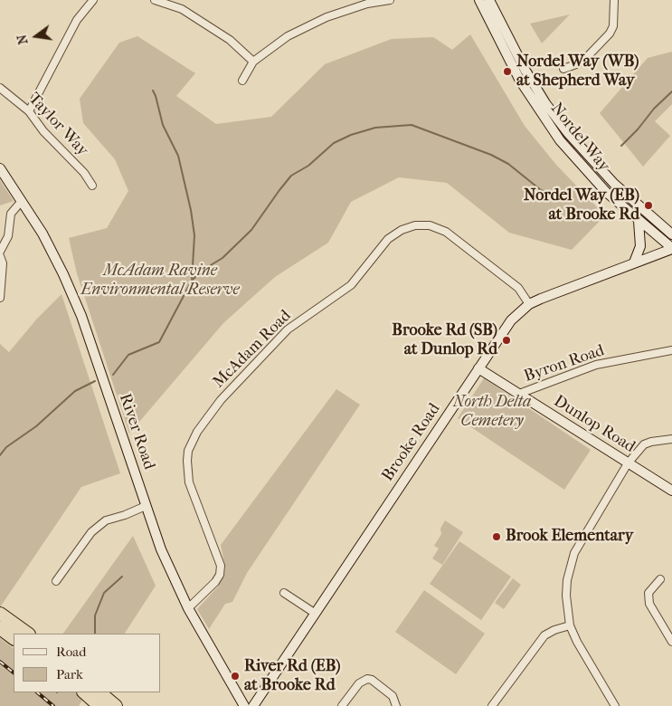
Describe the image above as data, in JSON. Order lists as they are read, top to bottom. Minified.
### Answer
{"streets":{"street":["Taylor Way","Nordel Way","McAdam Road","Byron Road","Dunlop Road","River Road","Brooke Road"]},"crossings":[["Nordel Way","Brooke Road"],["McAdam Road","River Road"],["McAdam Road","Brooke Road"],["Byron Road","Dunlop Road"],["Dunlop Road","Brooke Road"]],"parks":["McAdam Ravine Environmental Reserve","North Delta Cemetery"],"places":["Nordel Way (WB) at Shepherd Way","Nordel Way (EB) at Brooke Rd","Brooke Rd (SB) at Dunlop Rd","Brook Elementary","River Rd (EB) at Brooke Rd"],"legend":["Road","Park"],"north":"left"}
